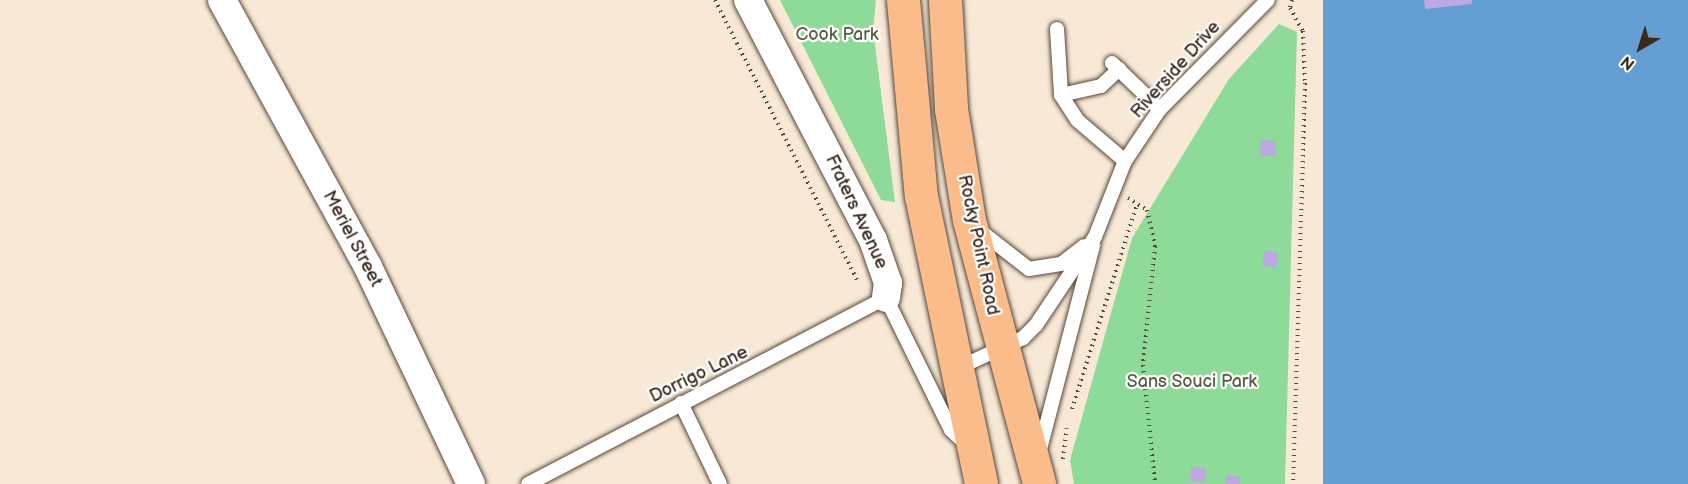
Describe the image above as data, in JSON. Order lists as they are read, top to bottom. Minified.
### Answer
{"streets":{"main road":["Rocky Point Road"],"street":["Fraters Avenue","Meriel Street"],"lane":["Riverside Drive","Dorrigo Lane"]},"crossings":[["Riverside Drive","Rocky Point Road"],["Fraters Avenue","Dorrigo Lane"]],"parks":["Cook Park","Sans Souci Park"],"north":"bottom left"}
